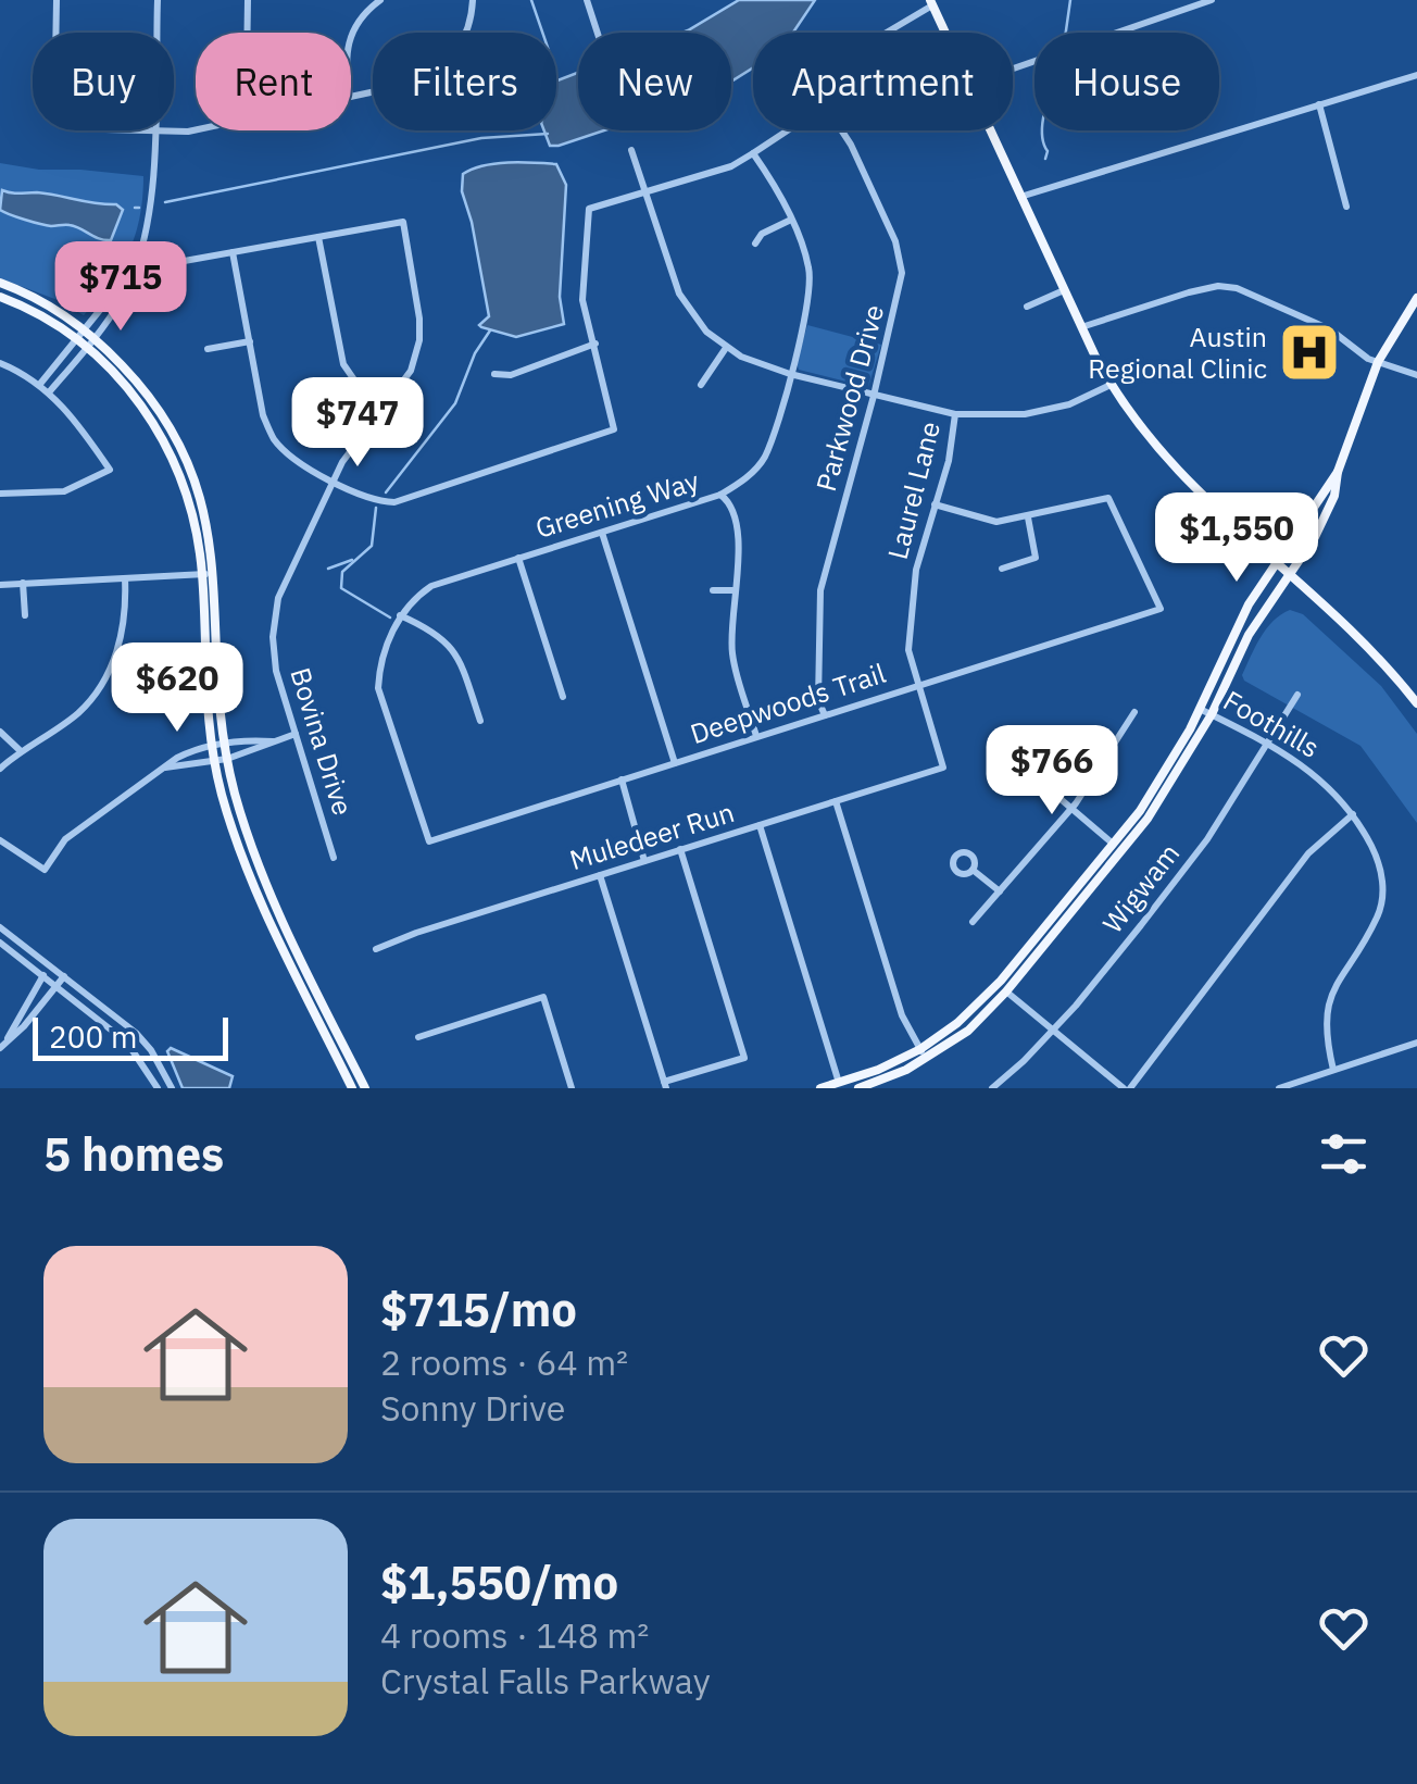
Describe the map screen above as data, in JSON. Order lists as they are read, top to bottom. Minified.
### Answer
{"streets":{"street":["Parkwood Drive","Laurel Lane","Greening Way","Deepwoods Trail","Foothills","Bovina Drive","Muledeer Run","Wigwam"]},"crossings":[["Parkwood Drive","Deepwoods Trail"],["Laurel Lane","Deepwoods Trail"],["Laurel Lane","Muledeer Run"],["Greening Way","Deepwoods Trail"],["Foothills","Wigwam"]],"places":{"hospital":["Austin Regional Clinic"]},"scale_bar":"200 m","page":{"chip":["Buy","Rent","Filters","New","Apartment","House"],"price":["$715","$747","$1,550","$620","$766"],"scale":"200 m","heading":"5 homes","list":[{"name":"$715/mo","note":"2 rooms · 64 m² · Sonny Drive"},{"name":"$1,550/mo","note":"4 rooms · 148 m² · Crystal Falls Parkway"}]}}
